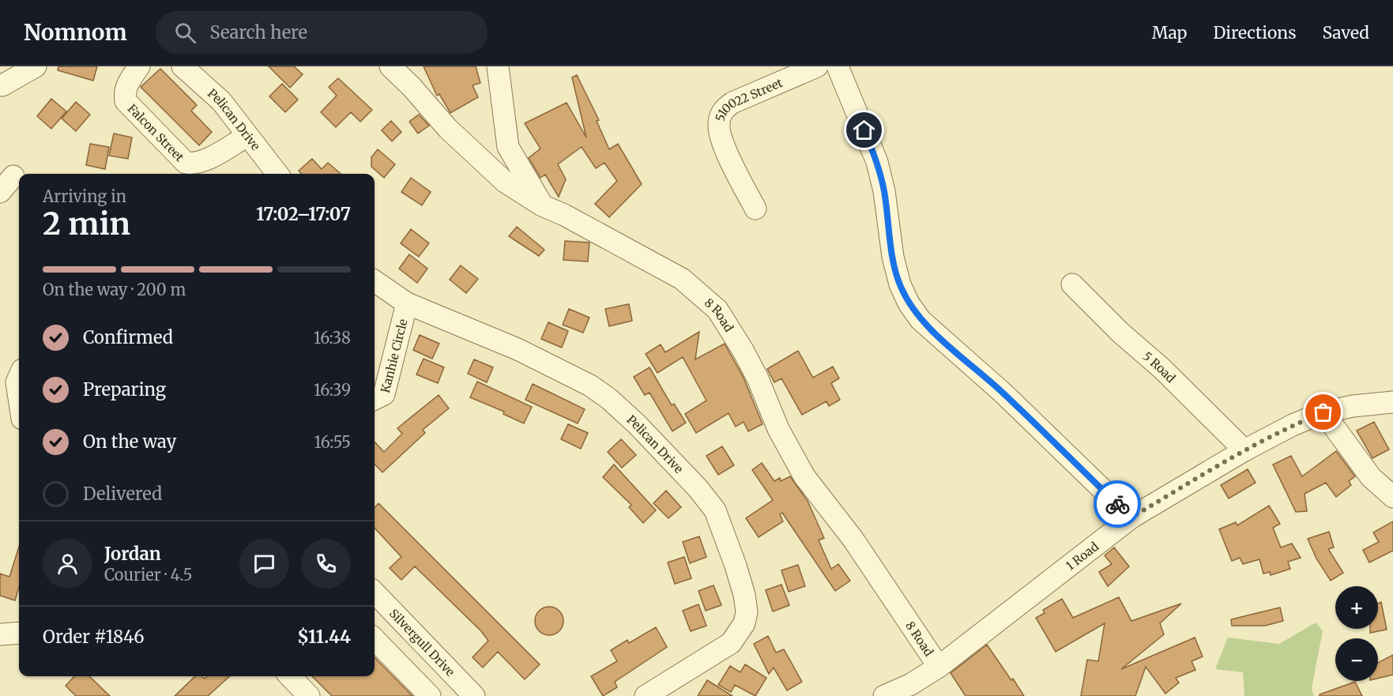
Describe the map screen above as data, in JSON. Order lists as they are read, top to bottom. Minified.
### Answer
{"streets":{"street":["510022 Street","Pelican Drive","Falcon Street","8 Road","Kanhie Circle","5 Road","1 Road","Silvergull Drive"]},"crossings":[["Pelican Drive","Falcon Street"],["Pelican Drive","Kanhie Circle"],["8 Road","1 Road"],["5 Road","1 Road"]],"page":{"header":"Nomnom","search":"Search here","nav":["Map","Directions","Saved"],"heading":["2 min","Arriving in","17:02–17:07"],"panel":["Jordan","Courier · 4.5","Order #1846","$11.44"],"bar":"On the way · 200 m","list":[["Confirmed","16:38"],["Preparing","16:39"],["On the way","16:55"],"Delivered"],"map_buttons":["+","−"]}}
